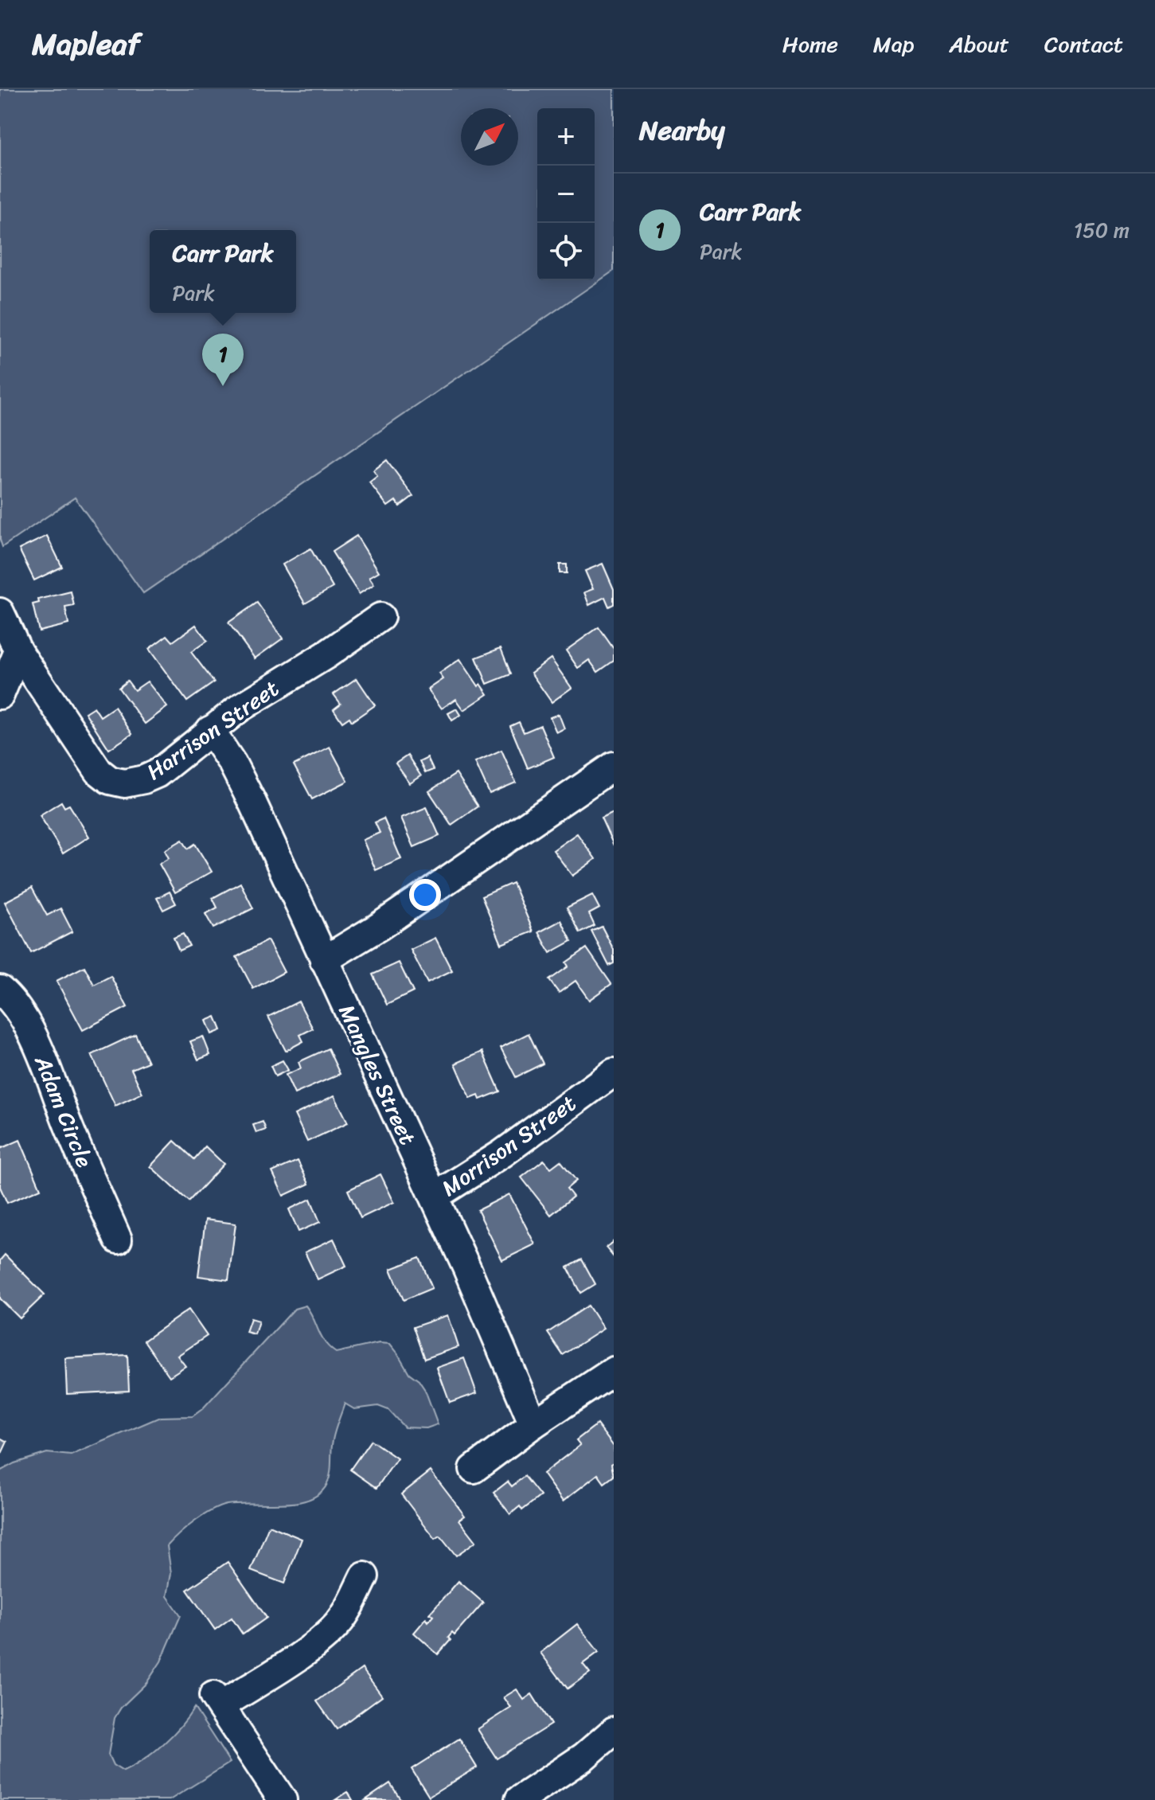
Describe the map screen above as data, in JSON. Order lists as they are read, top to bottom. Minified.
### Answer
{"streets":{"street":["Harrison Street","Mangles Street","Adam Circle","Morrison Street"]},"crossings":[["Harrison Street","Mangles Street"],["Mangles Street","Morrison Street"]],"north":"top right","page":{"header":"Mapleaf","nav":["Home","Map","About","Contact"],"heading":"Nearby","map_buttons":["+","−"],"list":[{"mark":"1","name":"Carr Park","note":"Park","value":"150 m"}],"popup":["Carr Park","Park"],"pins":"1"}}
